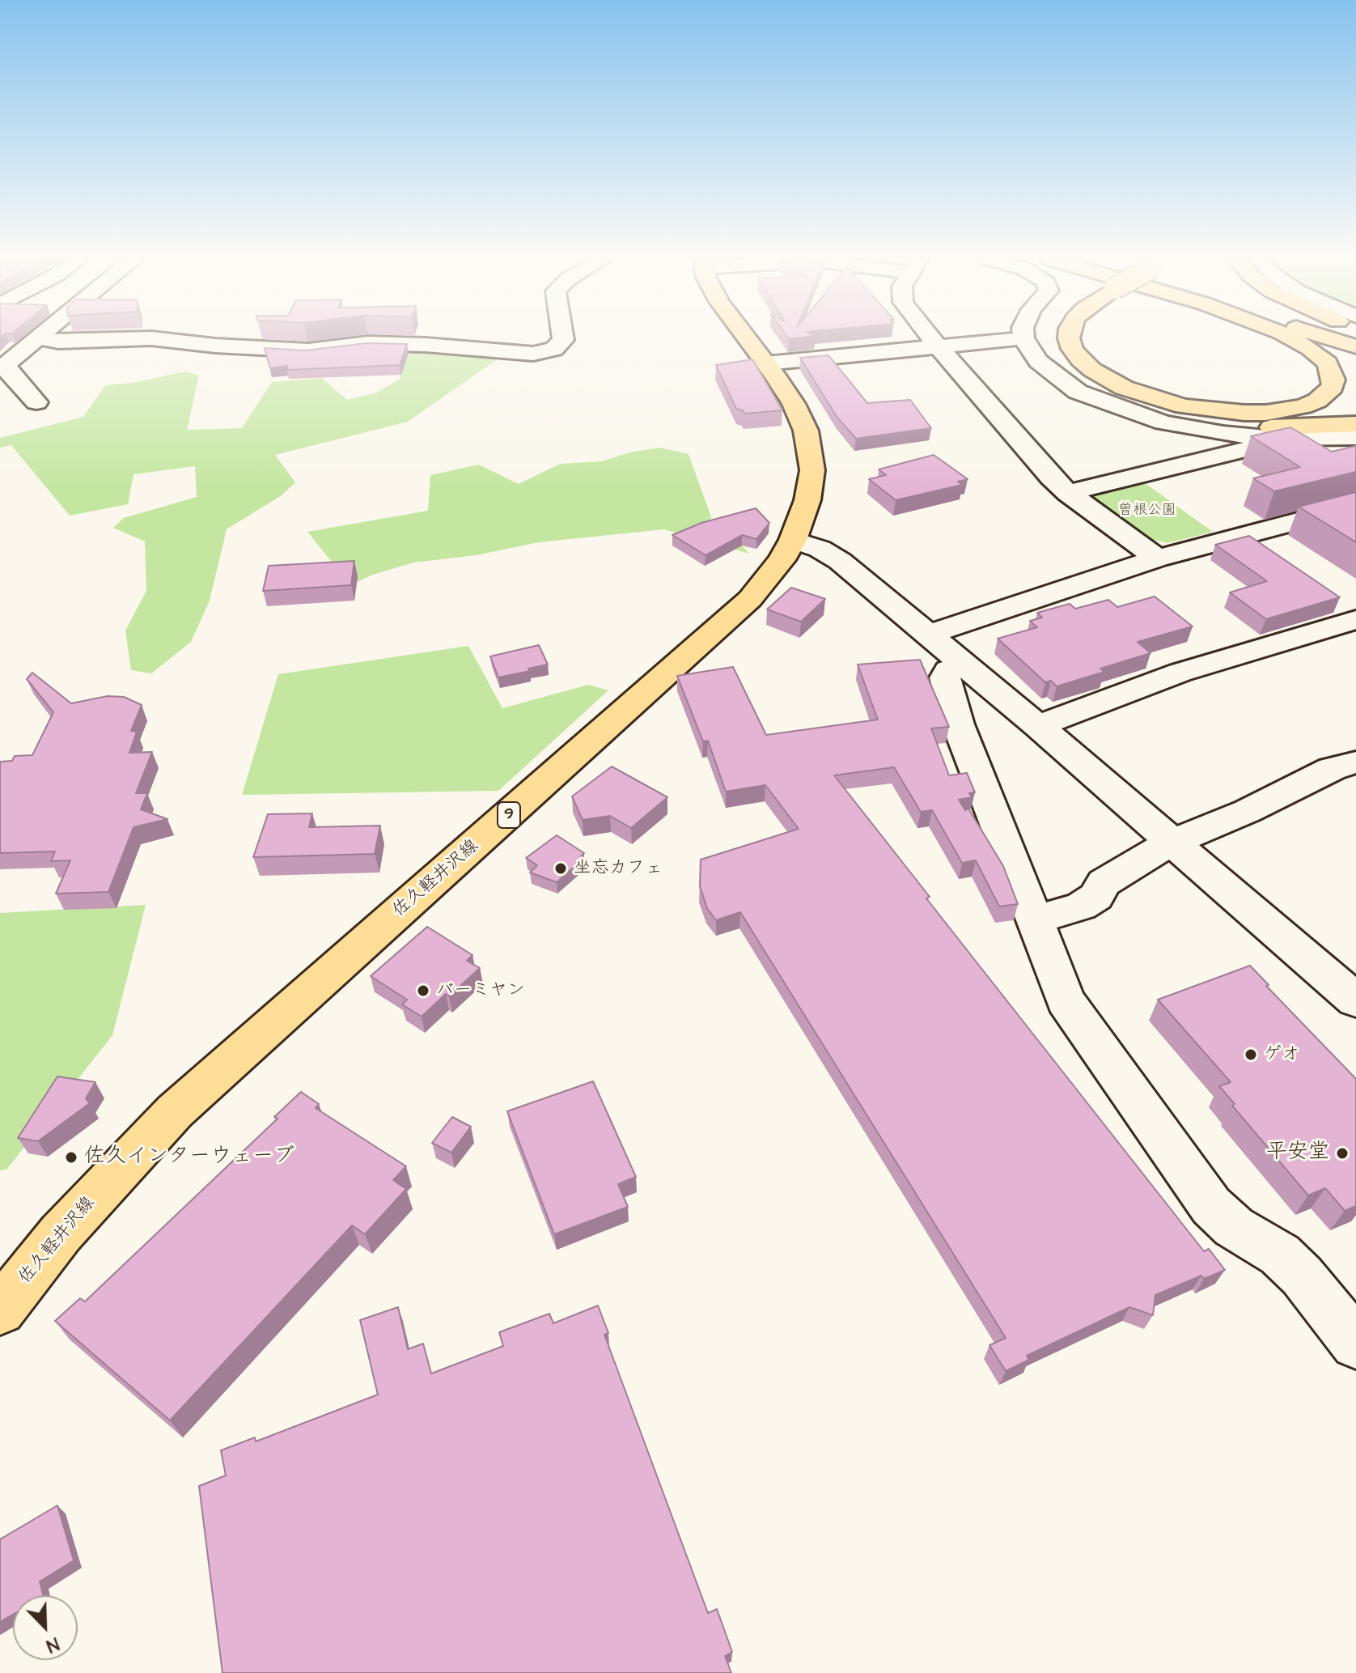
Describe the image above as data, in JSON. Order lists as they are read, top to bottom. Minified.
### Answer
{"streets":{"main road":["9","佐久軽井沢線"]},"parks":["曽根公園"],"places":["坐忘カフェ","バーミヤン","ゲオ","平安堂","佐久インターウェーブ"],"north":"bottom right"}
